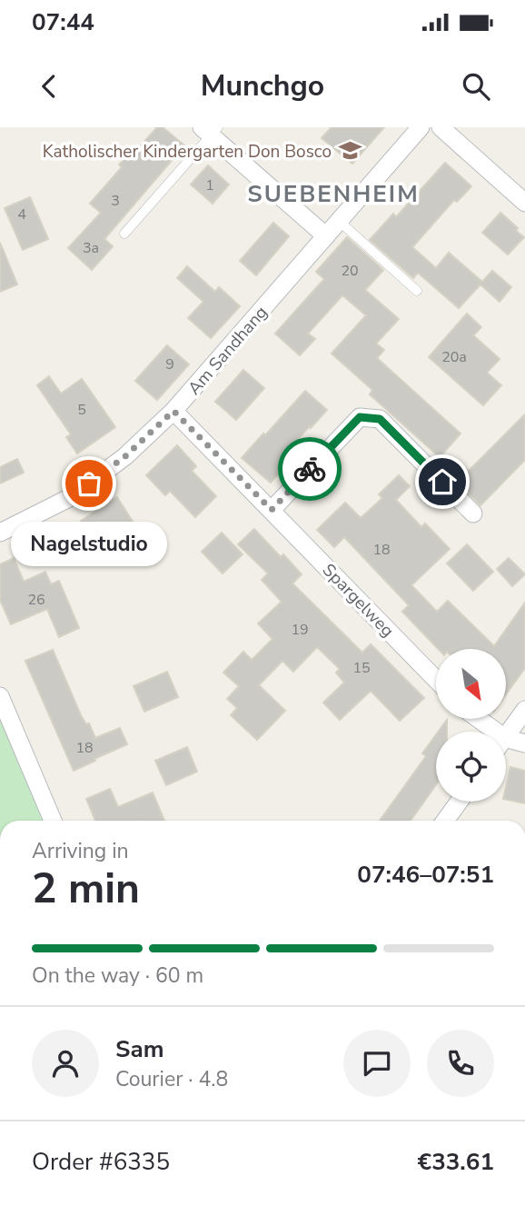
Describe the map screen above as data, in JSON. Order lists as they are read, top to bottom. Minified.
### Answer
{"streets":{"street":["Am Sandhang","Spargelweg"]},"crossings":[["Am Sandhang","Spargelweg"]],"districts":["SUEBENHEIM"],"places":{"school or university":["Katholischer Kindergarten Don Bosco"],"other":["Nagelstudio"]},"house_numbers":["1","3","4","3a","20","20a","9","5","18","26","19","15","18"],"north":"bottom right","page":{"status":"07:44","header":"Munchgo","bubble":"Nagelstudio","heading":["2 min","Arriving in","07:46–07:51"],"panel":["Sam","Courier · 4.8","Order #6335","€33.61"],"bar":"On the way · 60 m"}}
